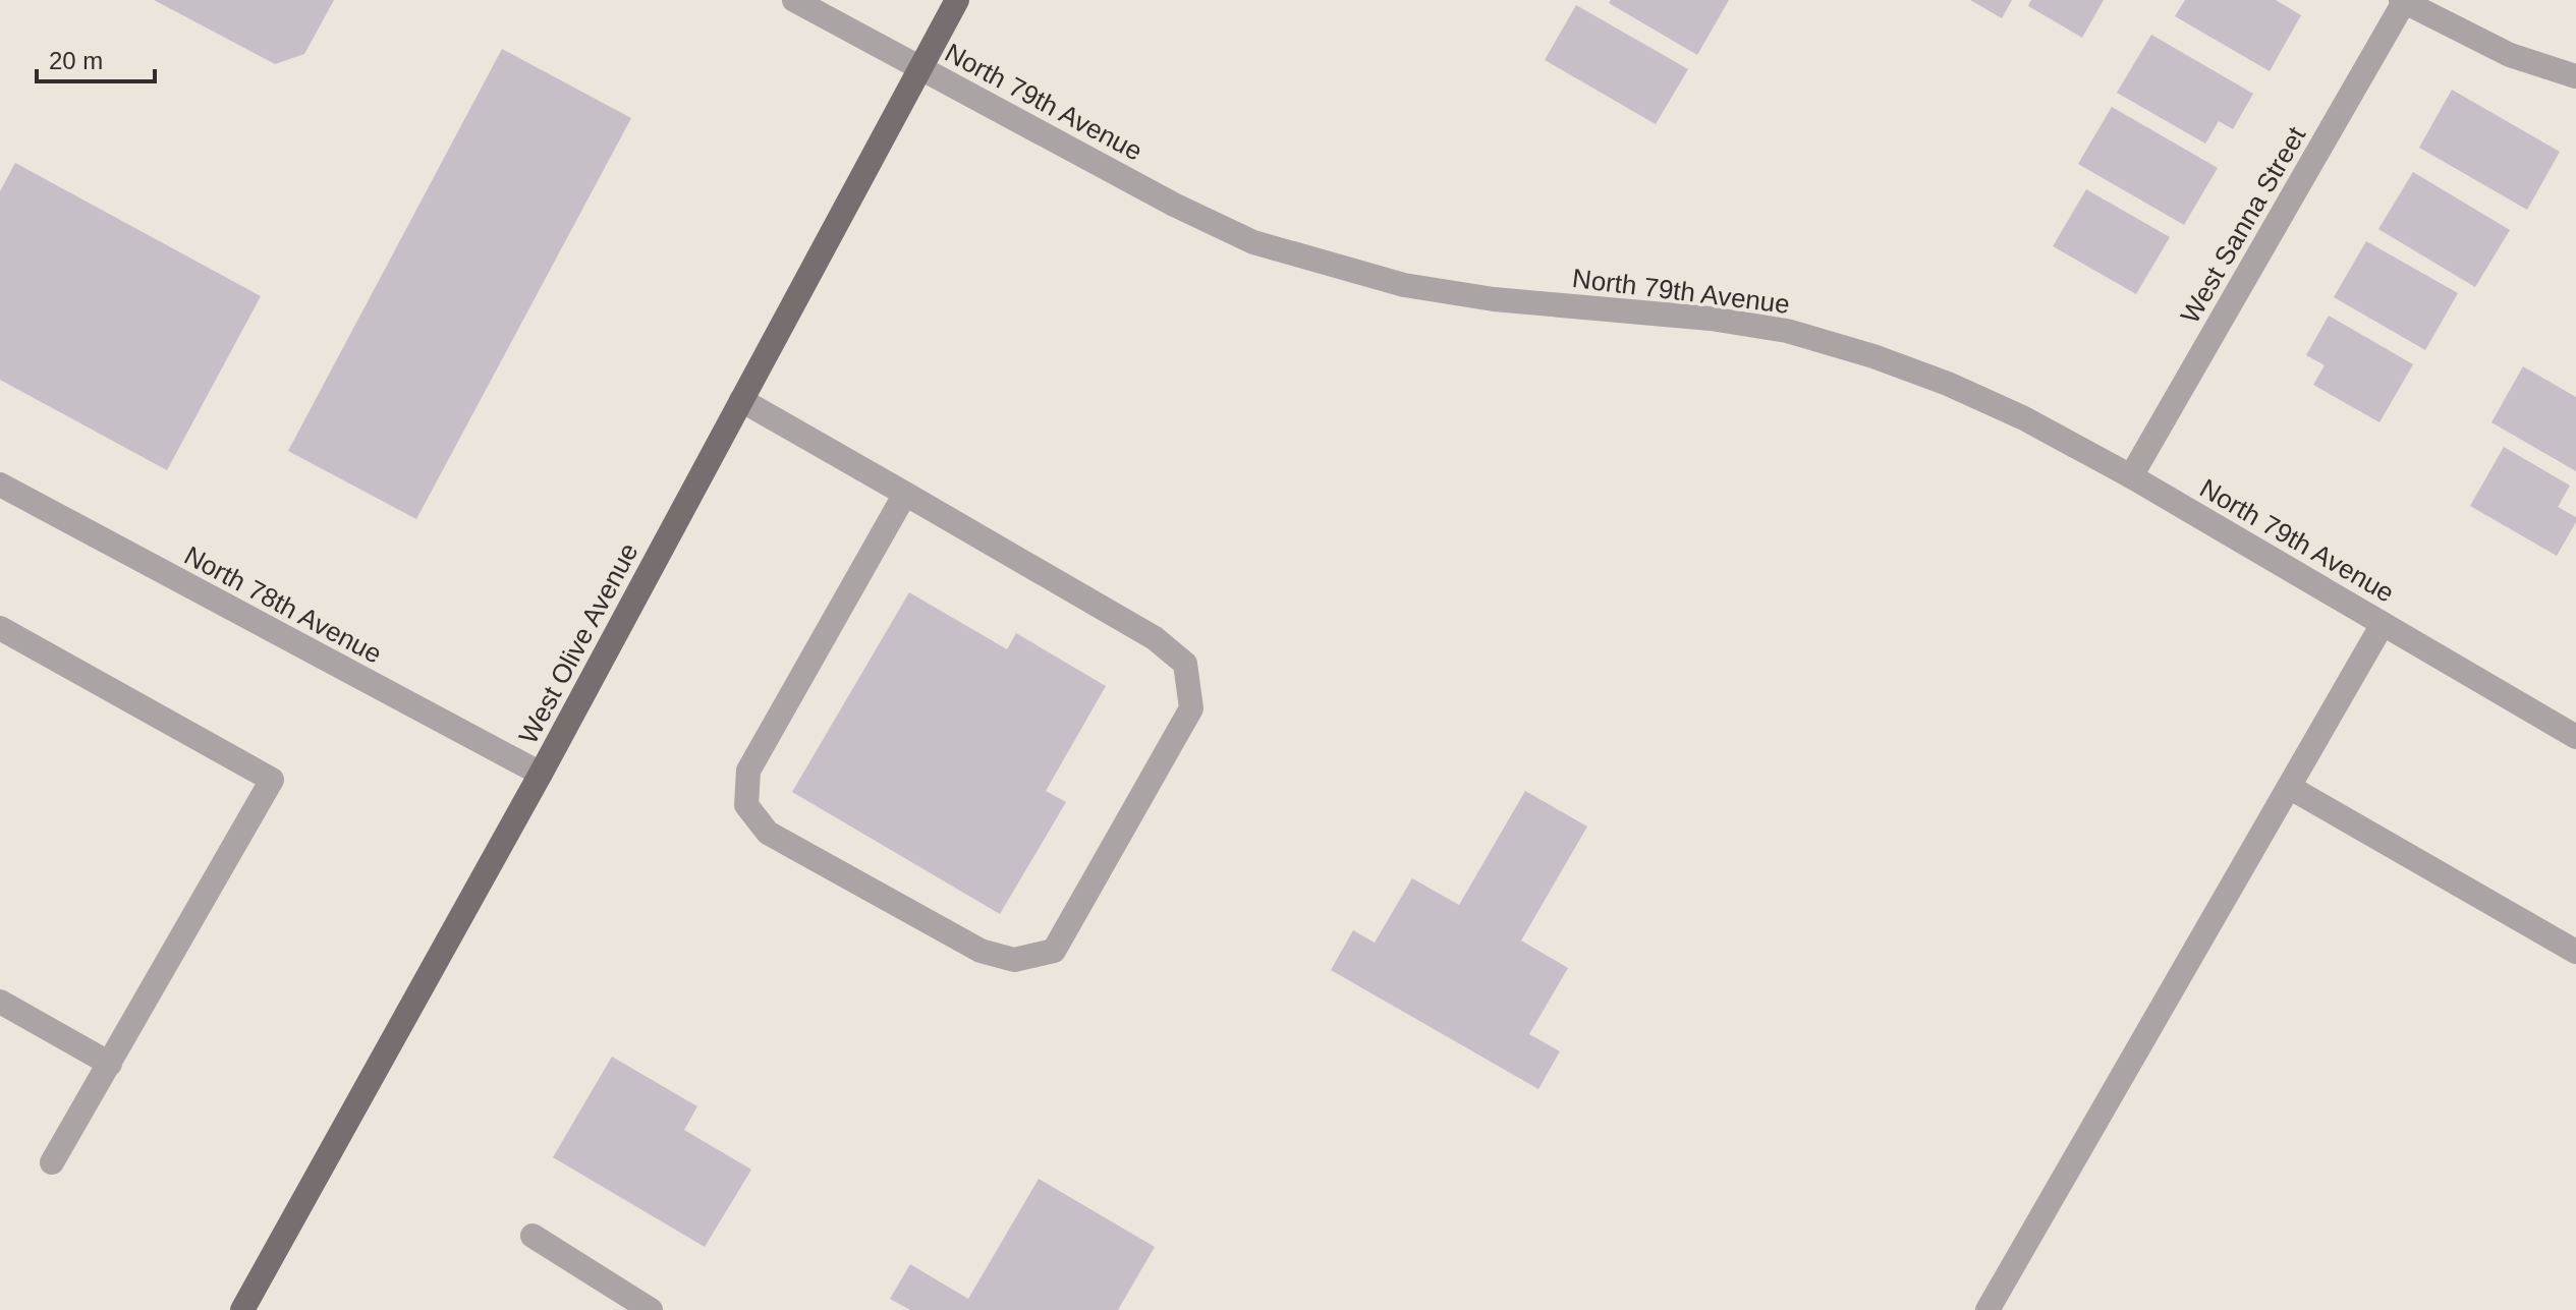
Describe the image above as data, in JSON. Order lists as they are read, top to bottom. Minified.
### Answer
{"streets":{"main road":["West Olive Avenue"],"street":["North 79th Avenue","West Sanna Street","North 78th Avenue"]},"crossings":[["North 79th Avenue","West Sanna Street"],["North 79th Avenue","West Olive Avenue"],["North 78th Avenue","West Olive Avenue"]],"scale_bar":"20 m"}
